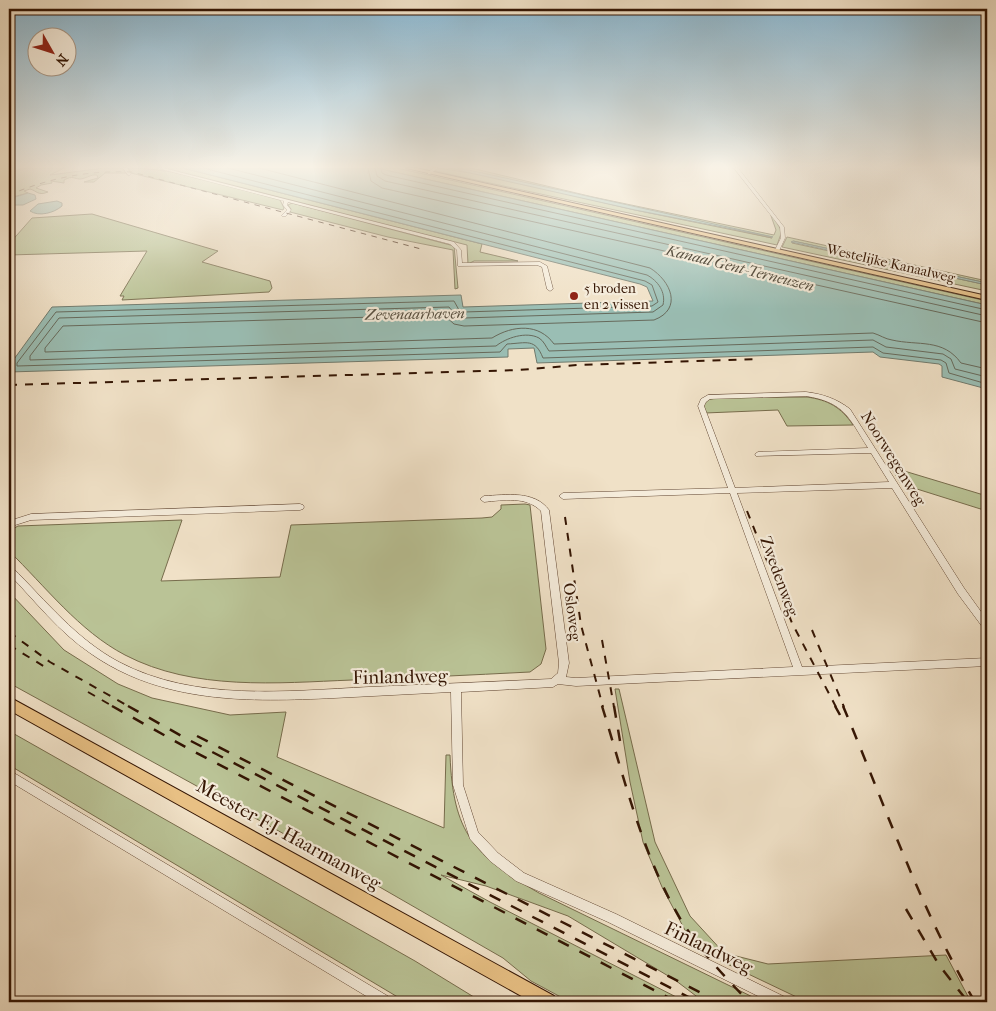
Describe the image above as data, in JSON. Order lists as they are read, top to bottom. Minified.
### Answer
{"streets":{"main road":["Westelijke Kanaalweg","Meester F.J. Haarmanweg"],"street":["Noorwegenweg","Zwedenweg","Osloweg","Finlandweg"]},"crossings":[["Noorwegenweg","Zwedenweg"]],"water":["Kanaal Gent-Terneuzen","Zevenaarhaven"],"places":["5 broden en 2 vissen"],"north":"bottom right"}
